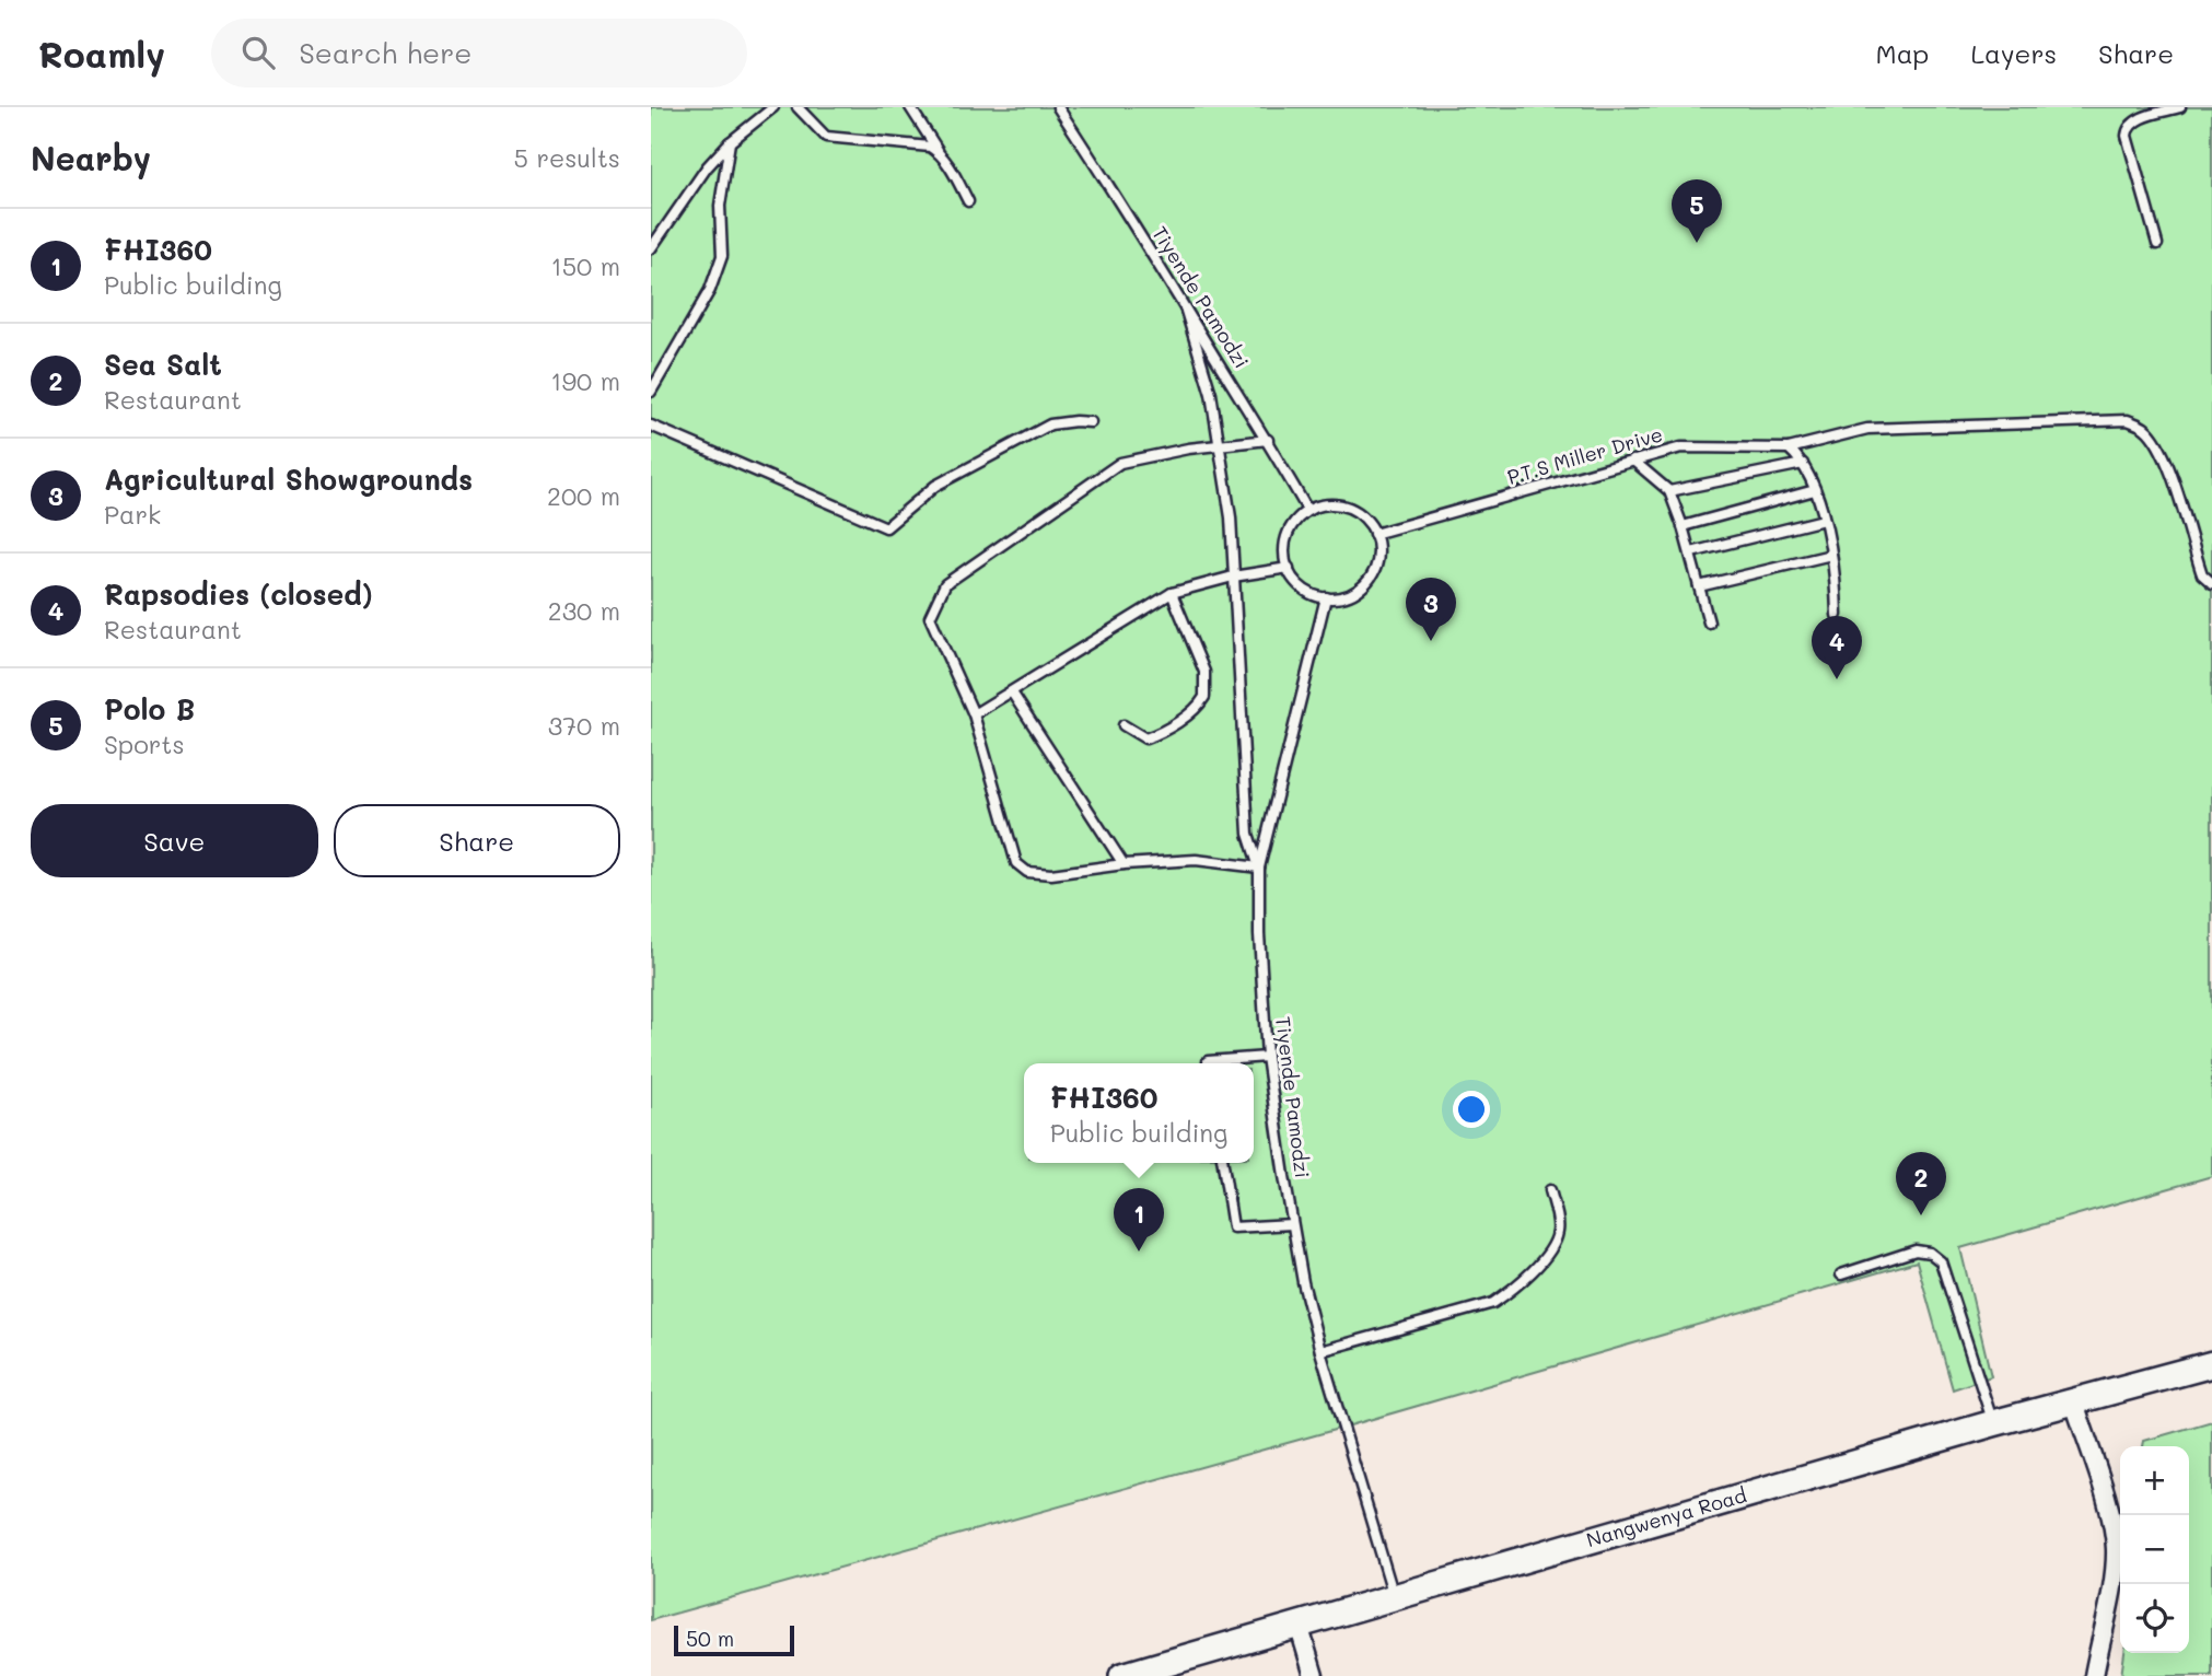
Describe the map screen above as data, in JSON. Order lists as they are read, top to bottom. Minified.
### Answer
{"streets":{"main road":["Nangwenya Road"],"lane":["Tiyende Pamodzi","P.T.S Miller Drive"]},"crossings":[["Tiyende Pamodzi","P.T.S Miller Drive"],["Tiyende Pamodzi","Nangwenya Road"]],"scale_bar":"50 m","page":{"header":"Roamly","search":"Search here","nav":["Map","Layers","Share"],"heading":["Nearby","5 results"],"pins":["5","3","4","2","1"],"list":[{"mark":"1","name":"FHI360","note":"Public building","value":"150 m"},{"mark":"2","name":"Sea Salt","note":"Restaurant","value":"190 m"},{"mark":"3","name":"Agricultural Showgrounds","note":"Park","value":"200 m"},{"mark":"4","name":"Rapsodies (closed)","note":"Restaurant","value":"230 m"},{"mark":"5","name":"Polo B","note":"Sports","value":"370 m"}],"buttons":["Save","Share"],"popup":["FHI360","Public building"],"map_buttons":["+","−"],"scale":"50 m"}}
